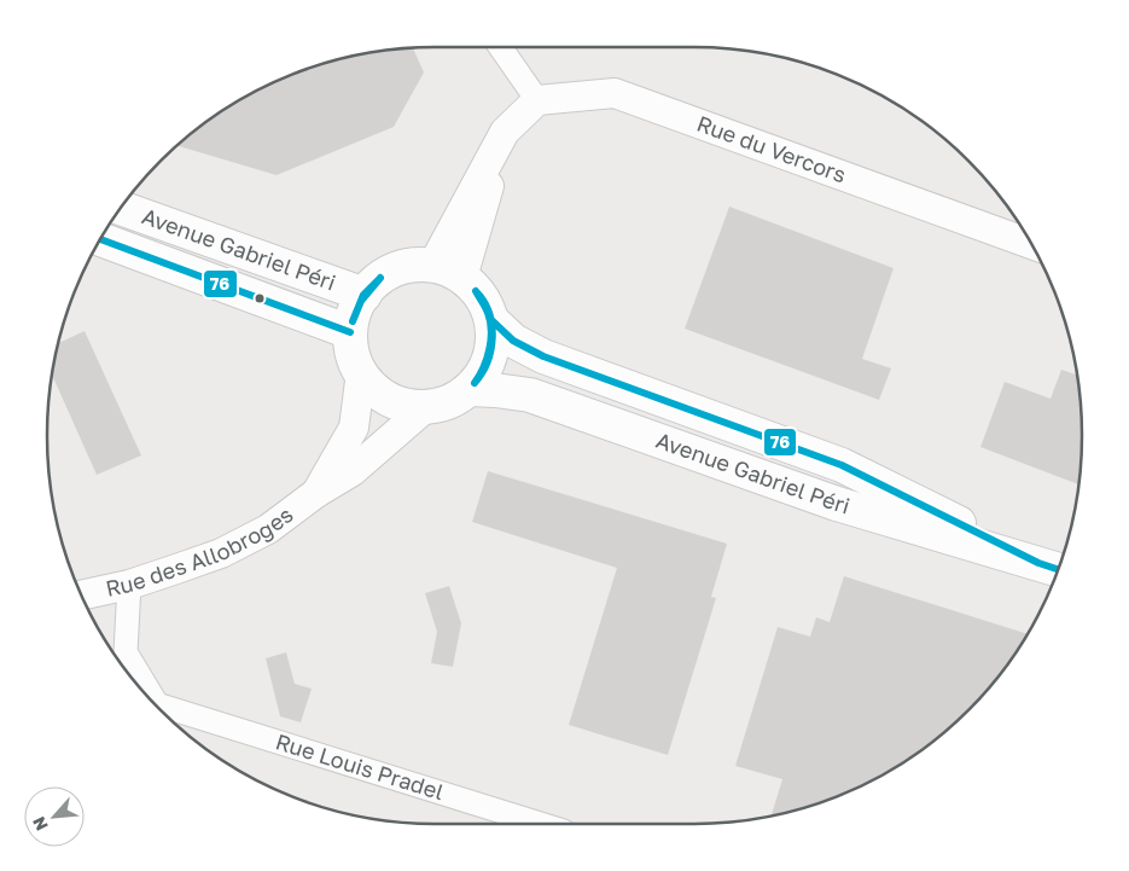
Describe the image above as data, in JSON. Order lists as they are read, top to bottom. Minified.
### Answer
{"streets":{"main road":["Avenue Gabriel Péri"],"street":["Rue du Vercors","Rue des Allobroges","Rue Louis Pradel"]},"crossings":[["Avenue Gabriel Péri","Rue des Allobroges"],["Rue des Allobroges","Rue Louis Pradel"]],"lines":["transit line 76"],"north":"bottom left"}
